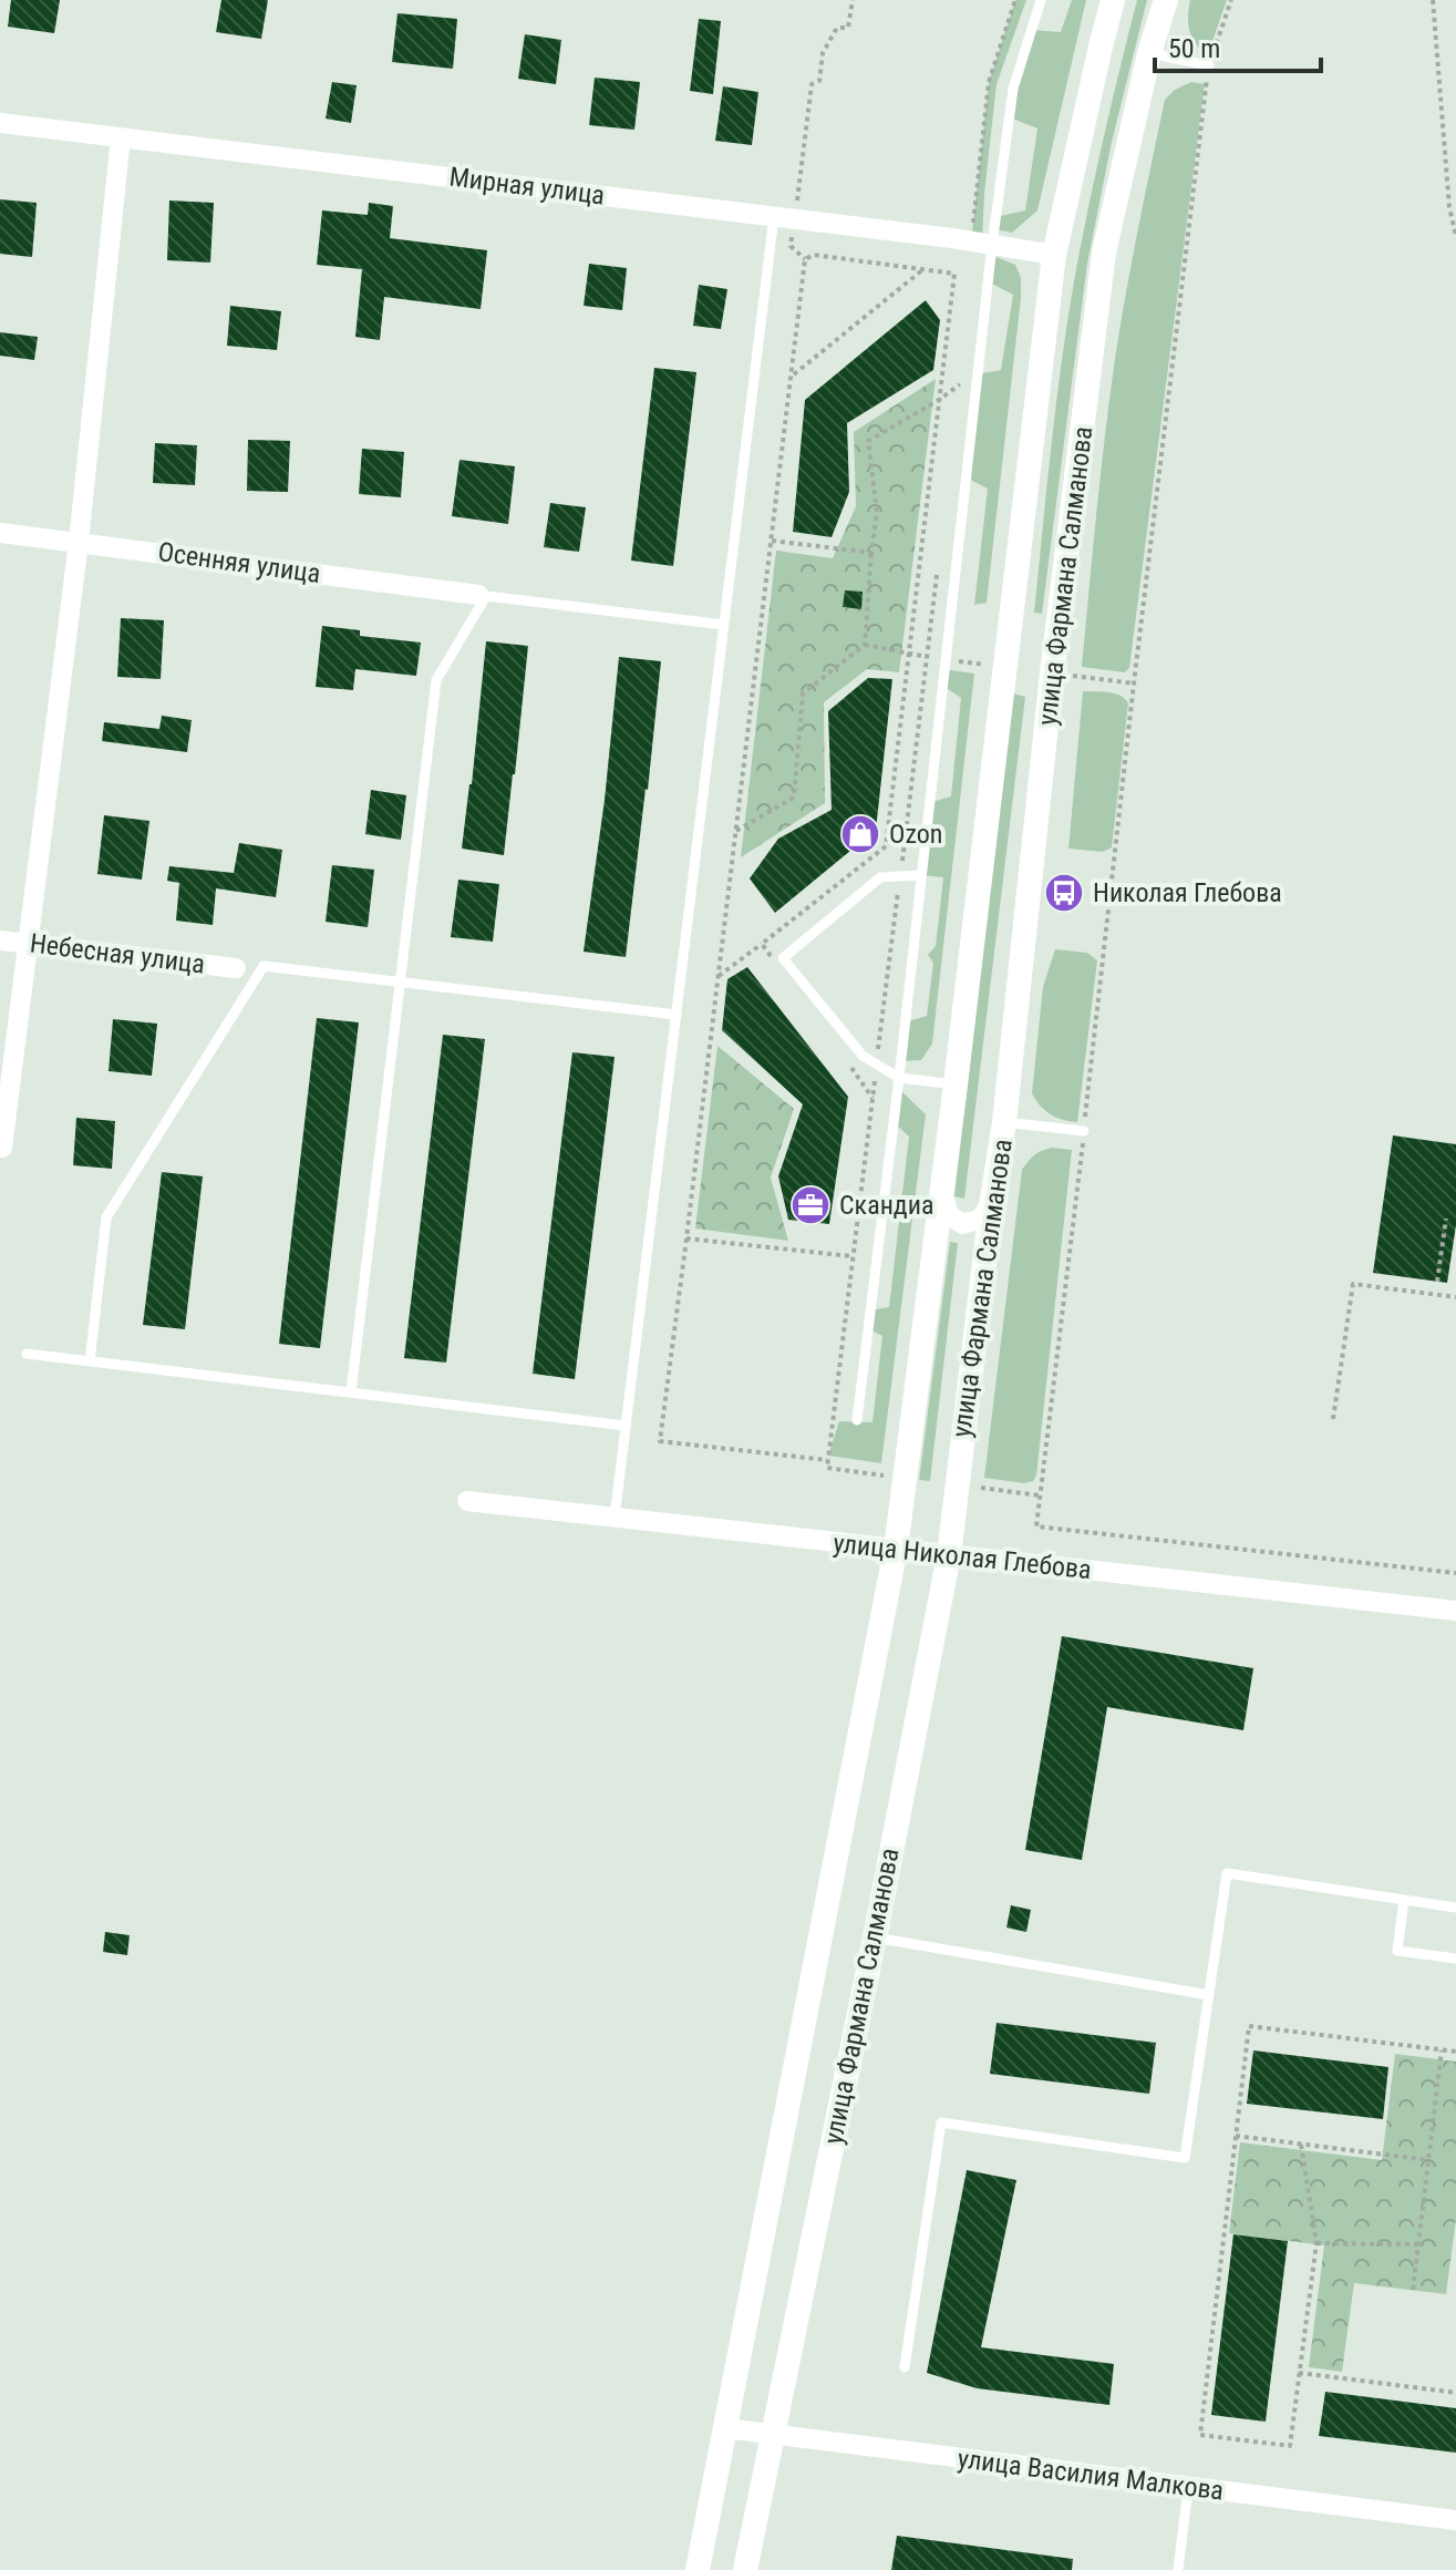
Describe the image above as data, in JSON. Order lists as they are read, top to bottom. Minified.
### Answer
{"streets":{"street":["Мирная улица","Осенняя улица","улица Фармана Салманова","Небесная улица","улица Николая Глебова","улица Василия Малкова"]},"crossings":[["Мирная улица","улица Фармана Салманова"],["улица Фармана Салманова","улица Николая Глебова"],["улица Фармана Салманова","улица Василия Малкова"]],"places":{"shop":["Ozon"],"bus stop":["Николая Глебова"],"office":["Скандиа"]},"scale_bar":"50 m"}
